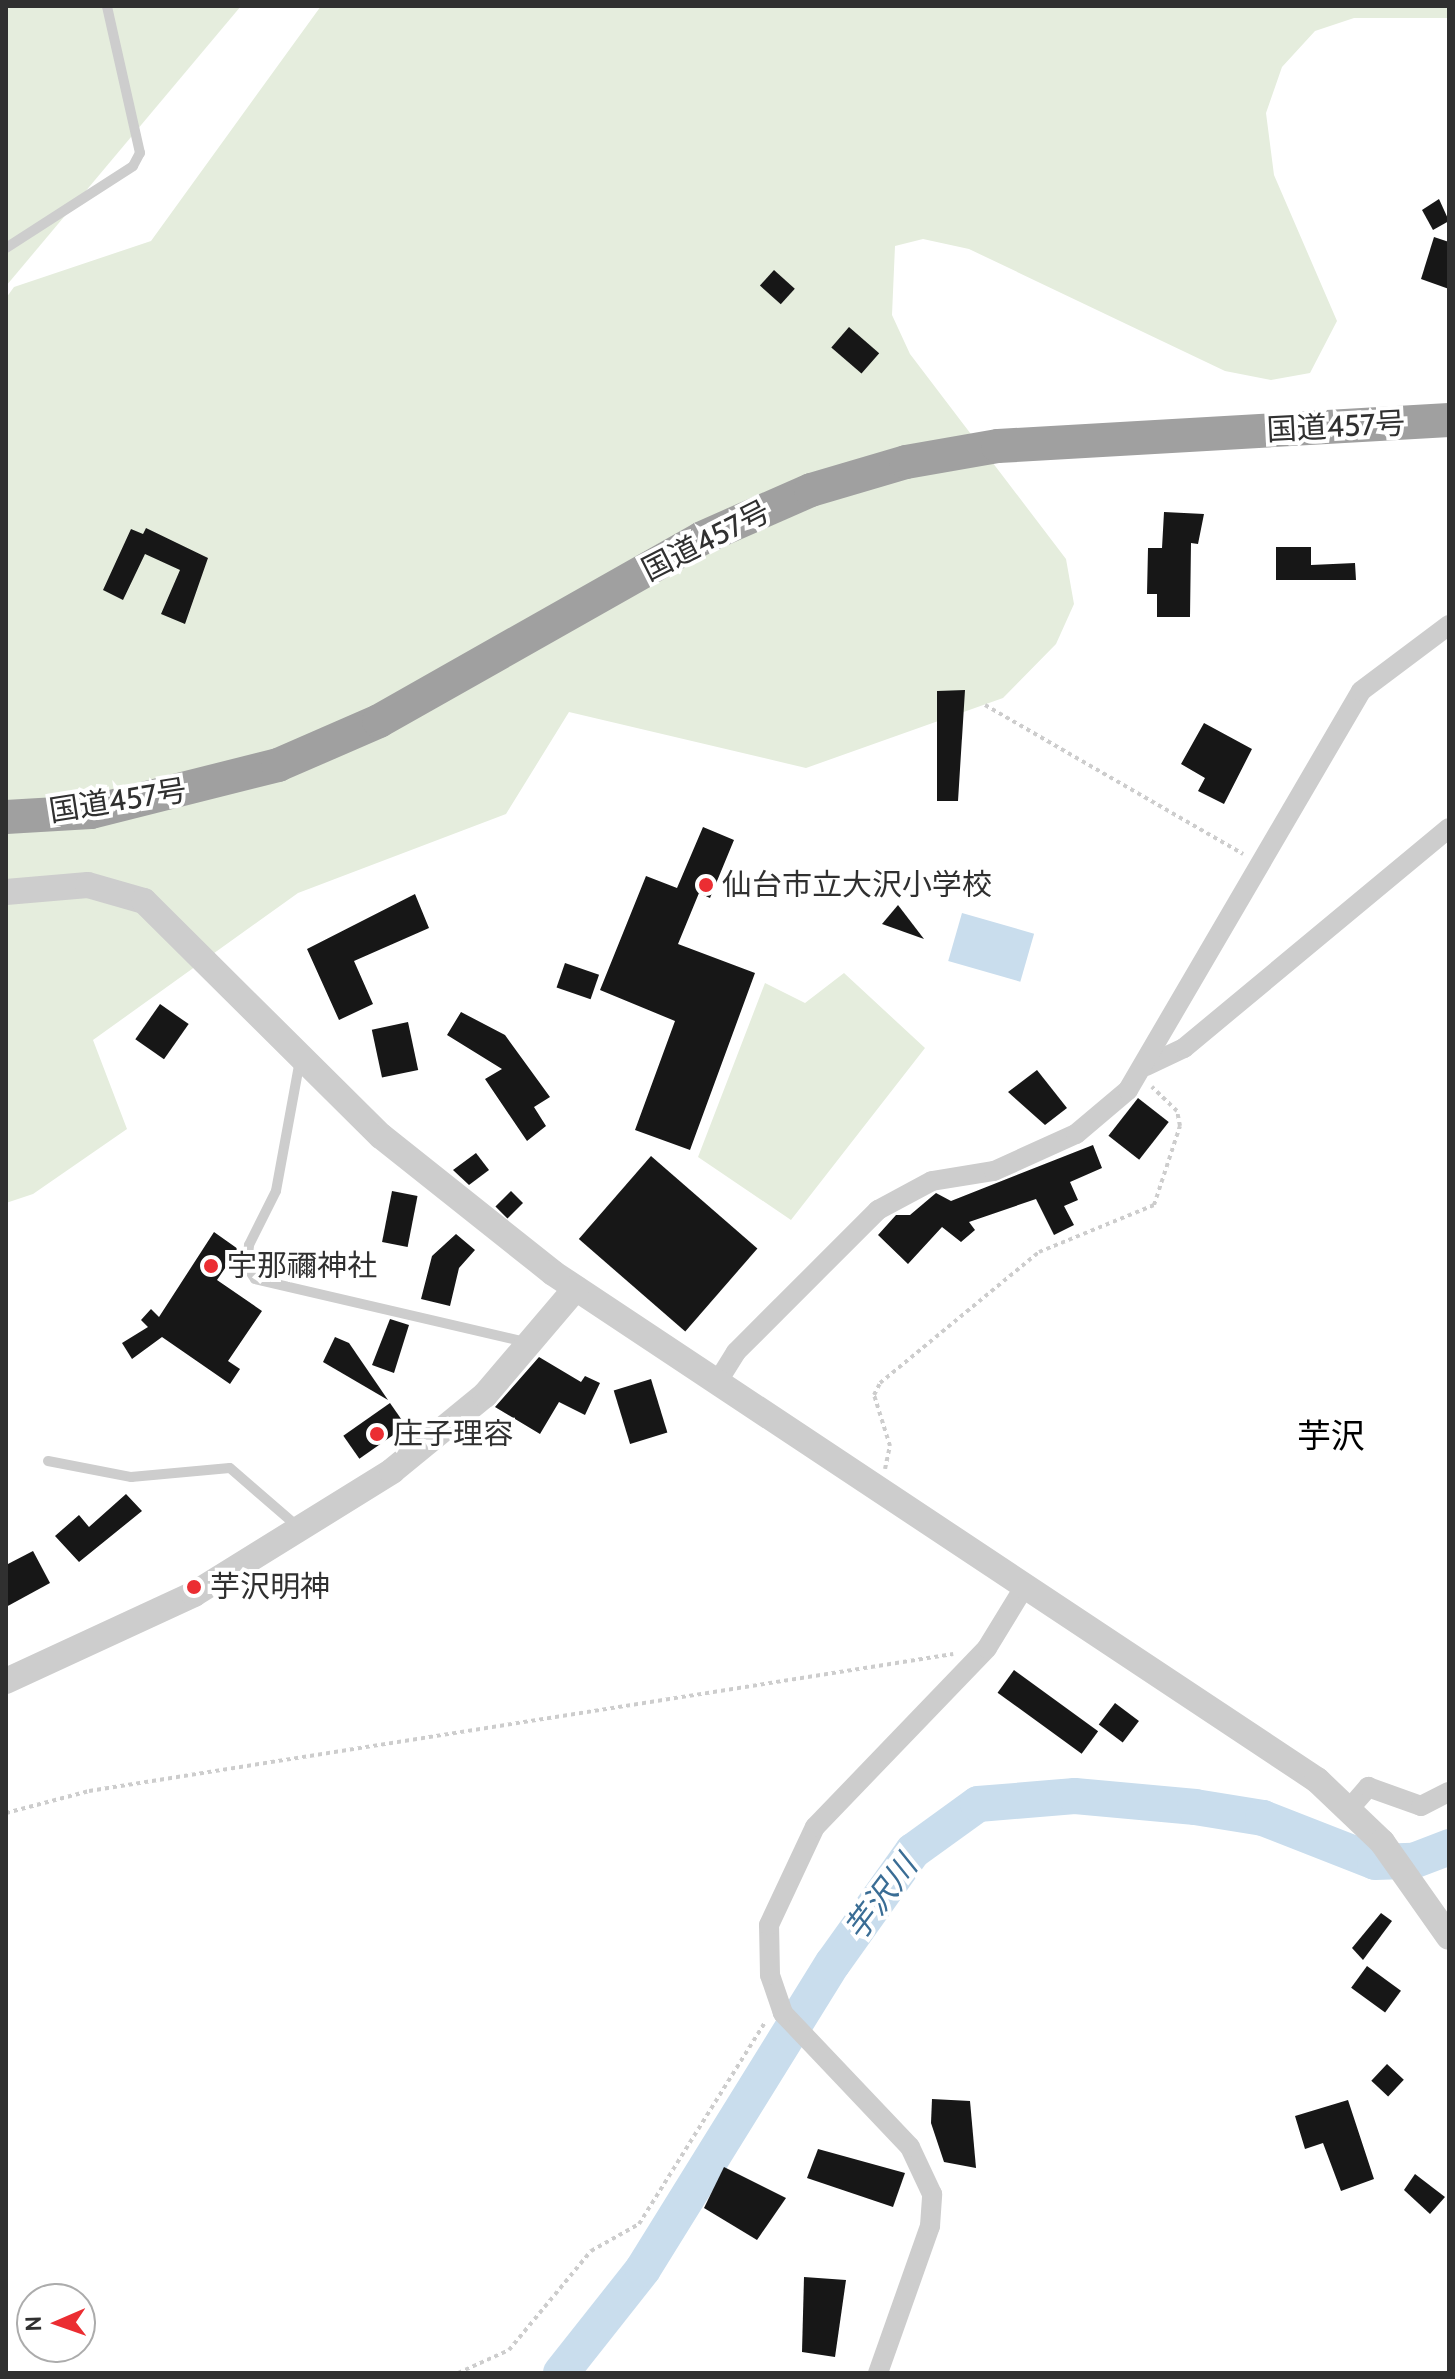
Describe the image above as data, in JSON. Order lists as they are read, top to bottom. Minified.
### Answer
{"streets":{"highway":["国道457号"]},"districts":["芋沢"],"water":["芋沢川"],"places":["仙台市立大沢小学校","宇那禰神社","庄子理容","芋沢明神"],"north":"left"}
